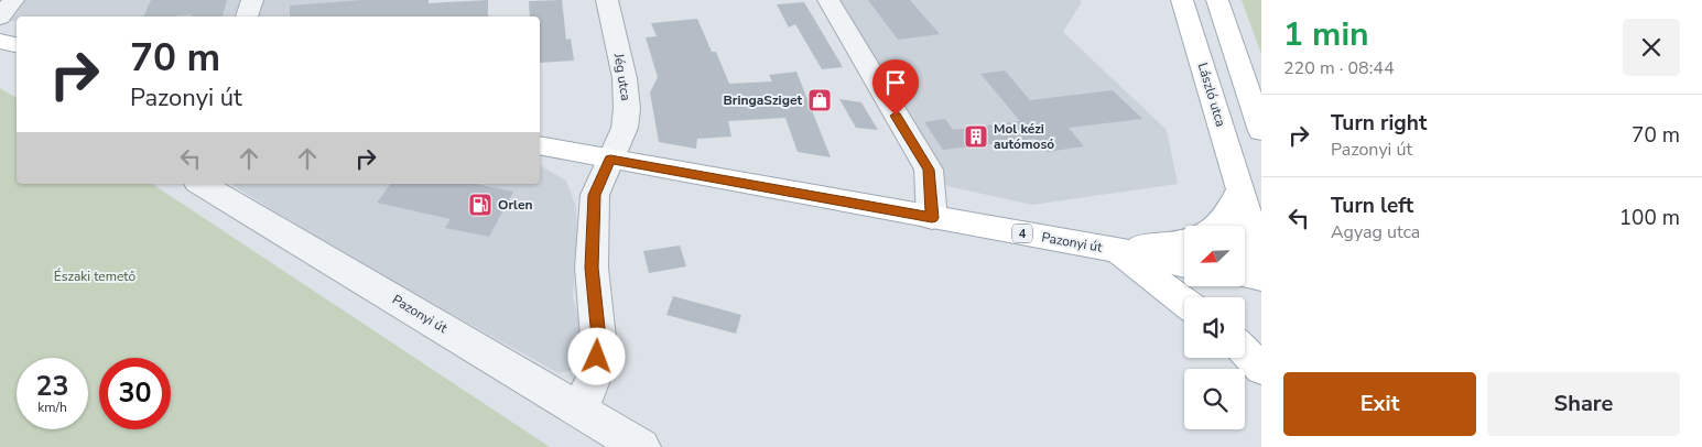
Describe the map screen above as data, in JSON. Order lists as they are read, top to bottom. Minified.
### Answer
{"streets":{"main road":["László utca","4","Pazonyi út"],"street":["Jég utca"]},"crossings":[["Jég utca","Pazonyi út"],["4","Pazonyi út"]],"parks":["Északi temető"],"places":{"shop":["BringaSziget"],"building":["Mol kézi autómosó"],"fuel station":["Orlen"]},"north":"bottom left","page":{"heading":["1 min","220 m · 08:44"],"turn":["70 m","Pazonyi út"],"list":[{"name":"Turn right","note":"Pazonyi út","value":"70 m"},{"name":"Turn left","note":"Agyag utca","value":"100 m"}],"speed":"23 km/h","limit":"30","buttons":["Exit","Share"]}}
